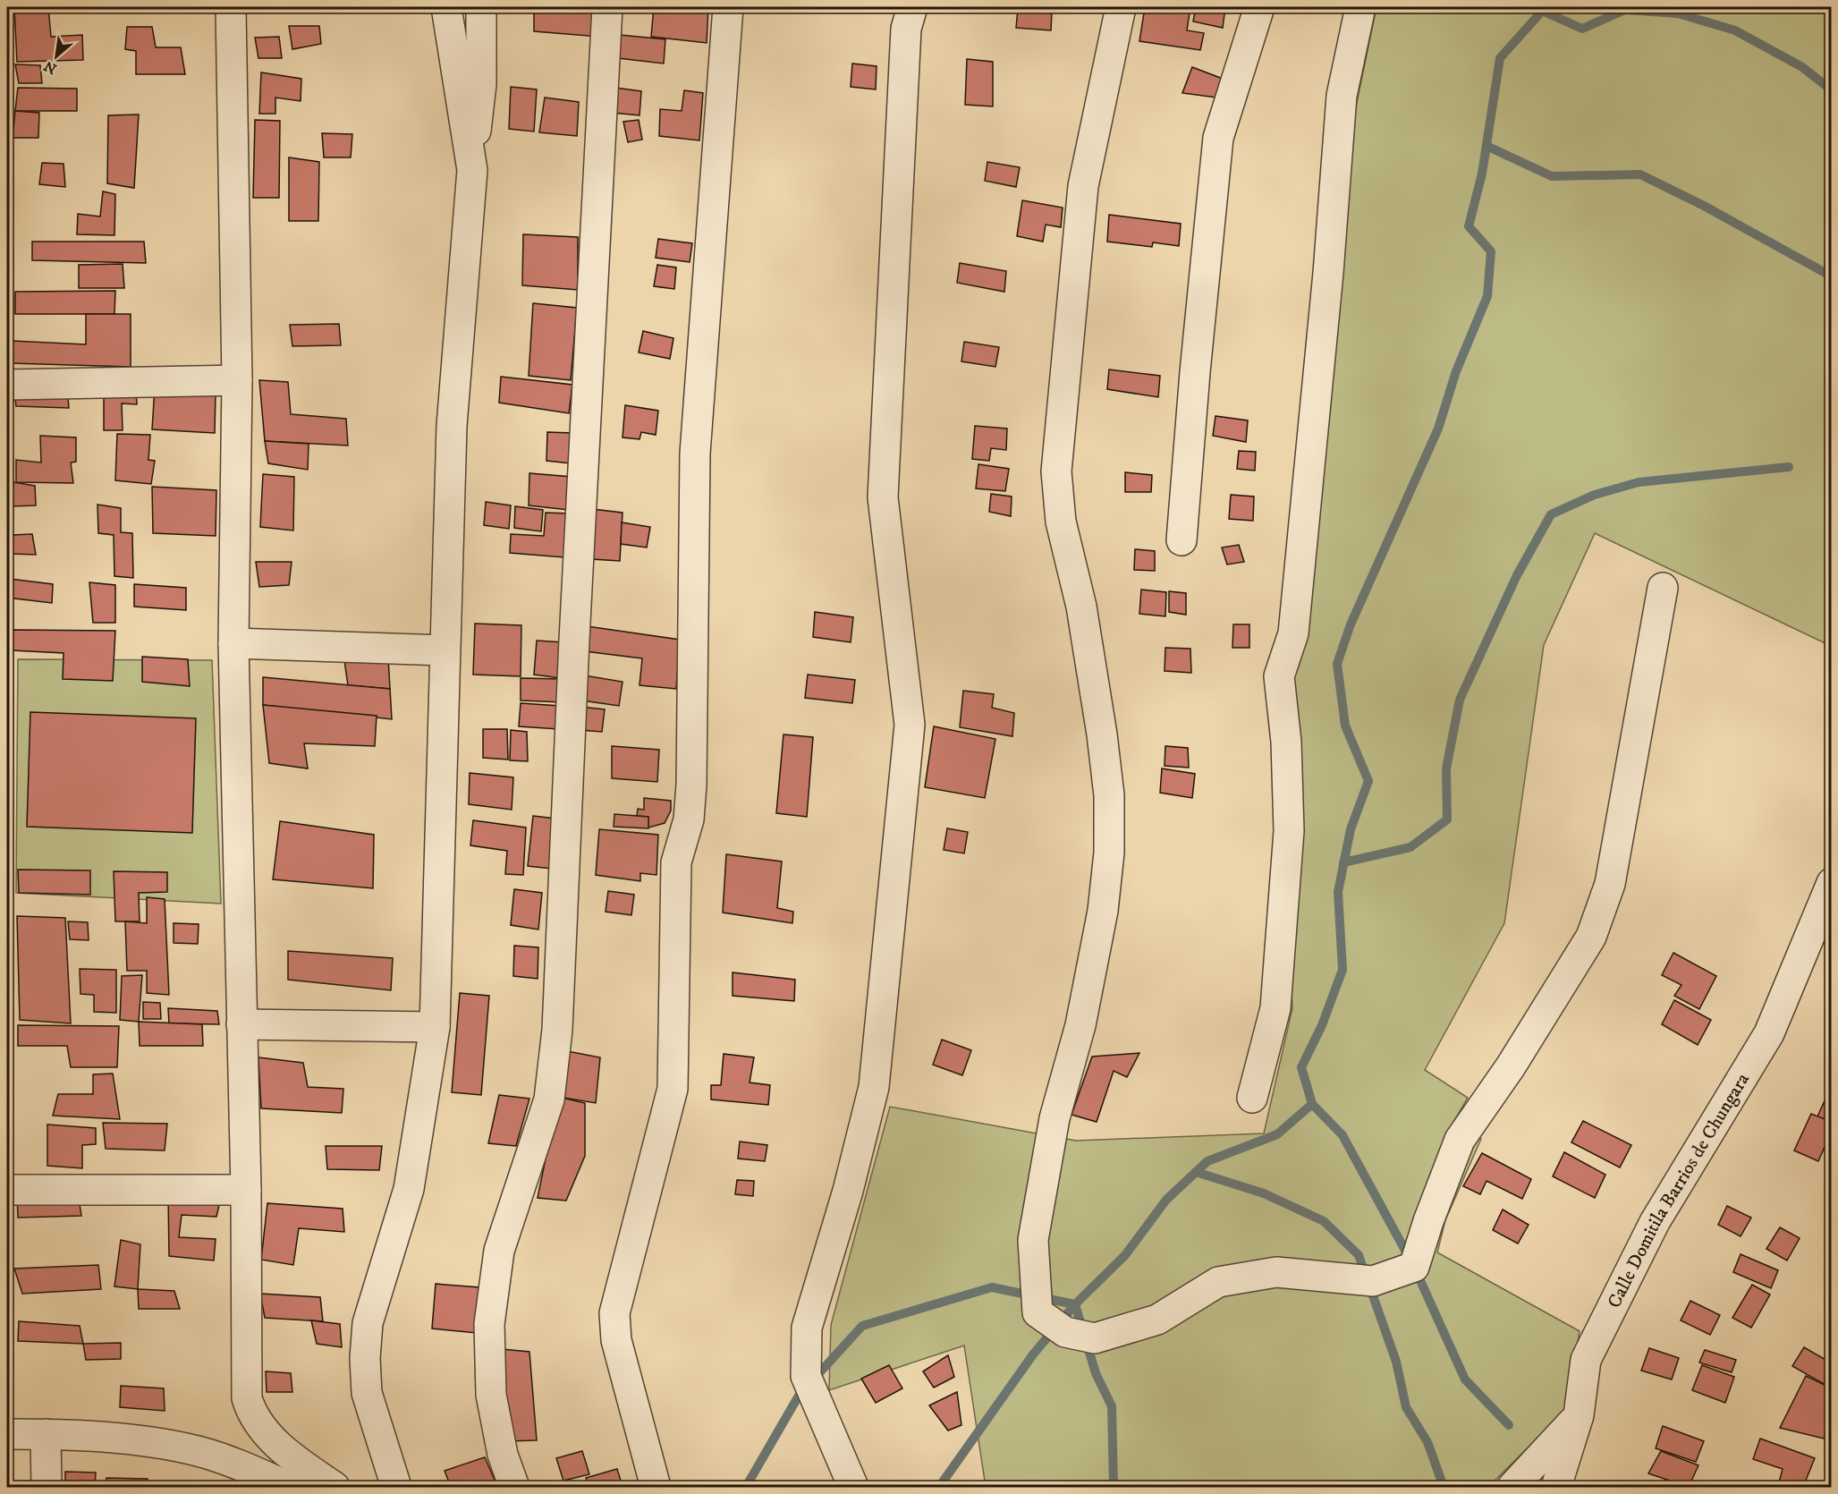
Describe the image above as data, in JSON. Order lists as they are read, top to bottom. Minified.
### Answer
{"streets":{"street":["Calle Domitila Barrios de Chungara"]},"north":"bottom left"}
